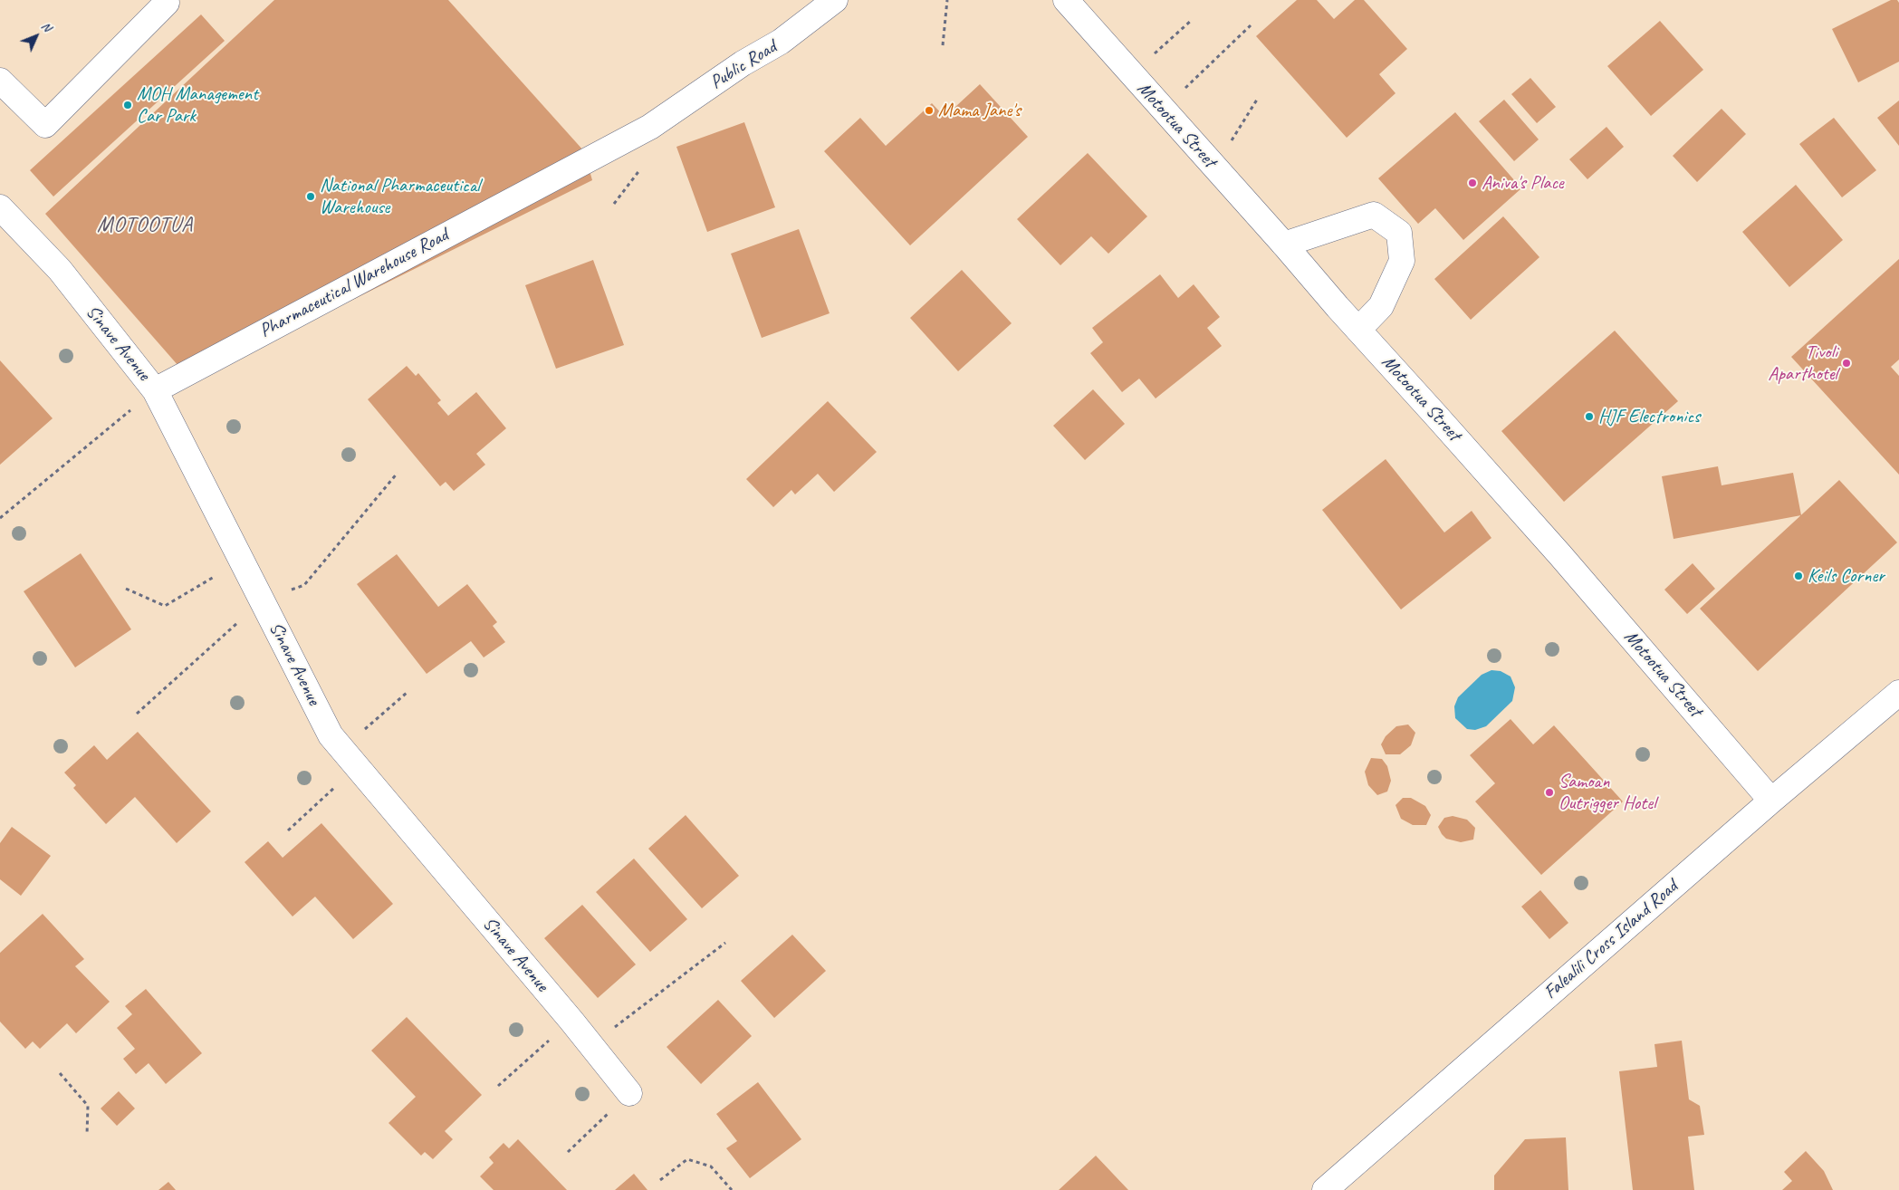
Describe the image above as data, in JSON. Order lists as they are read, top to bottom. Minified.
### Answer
{"streets":{"main road":["Public Road","Motootua Street","Pharmaceutical Warehouse Road","Sinave Avenue","Falealili Cross Island Road"]},"crossings":[["Public Road","Pharmaceutical Warehouse Road"],["Motootua Street","Falealili Cross Island Road"],["Pharmaceutical Warehouse Road","Sinave Avenue"]],"districts":["MOTOOTUA"],"places":["MOH Management Car Park","Mama Jane's","Aniva's Place","National Pharmaceutical Warehouse","Tivoli Aparthotel","HJF Electronics","Keils Corner","Samoan Outrigger Hotel"],"north":"top right"}
